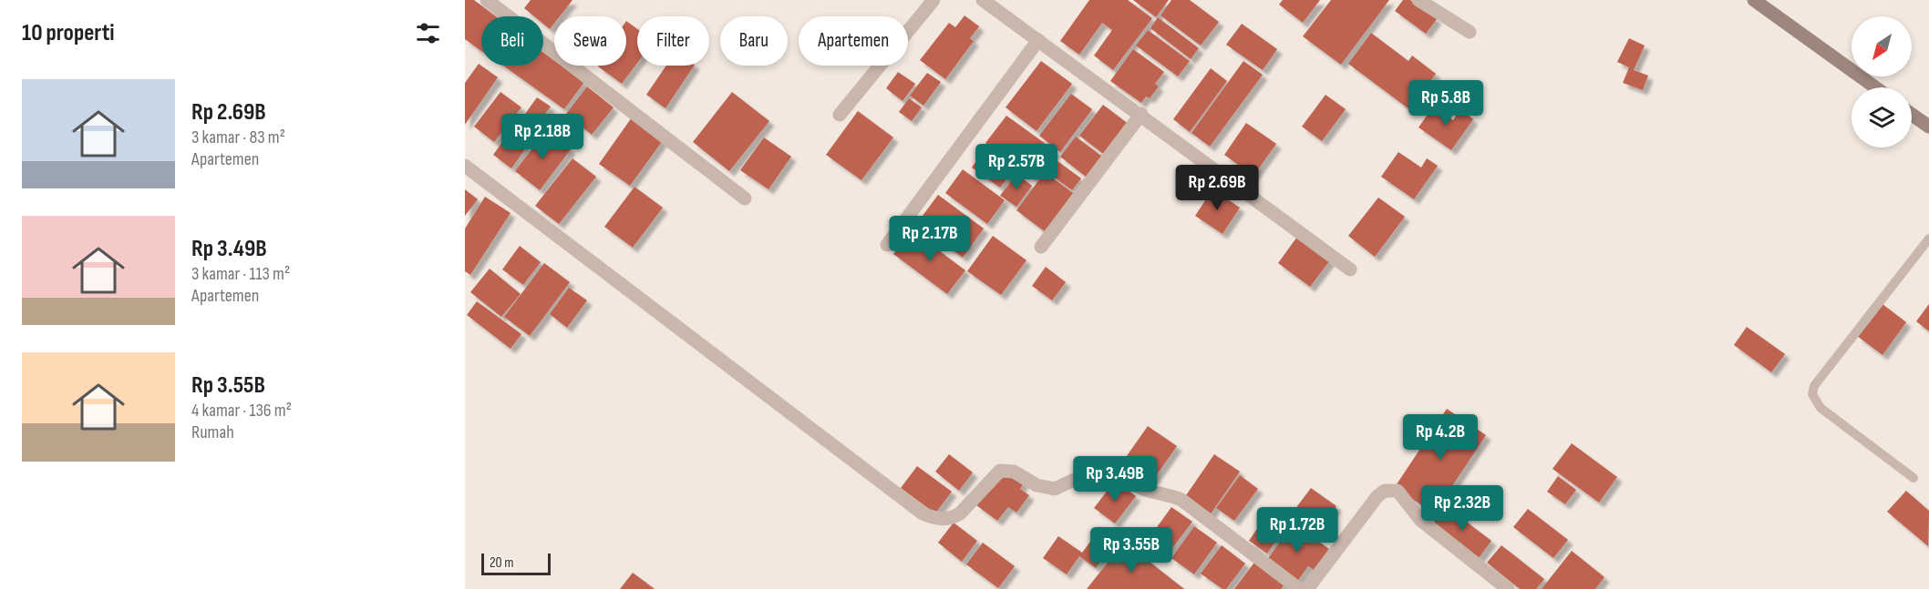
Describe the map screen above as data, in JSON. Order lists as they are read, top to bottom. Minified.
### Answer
{"scale_bar":"20 m","north":"bottom left","page":{"heading":"10 properti","chip":["Beli","Sewa","Filter","Baru","Apartemen"],"list":[{"name":"Rp 2.69B","note":"3 kamar · 83 m² · Apartemen"},{"name":"Rp 3.49B","note":"3 kamar · 113 m² · Apartemen"},{"name":"Rp 3.55B","note":"4 kamar · 136 m² · Rumah"}],"price":["Rp 5.8B","Rp 2.18B","Rp 2.57B","Rp 2.69B","Rp 2.17B","Rp 4.2B","Rp 3.49B","Rp 2.32B","Rp 1.72B","Rp 3.55B"],"scale":"20 m"}}
